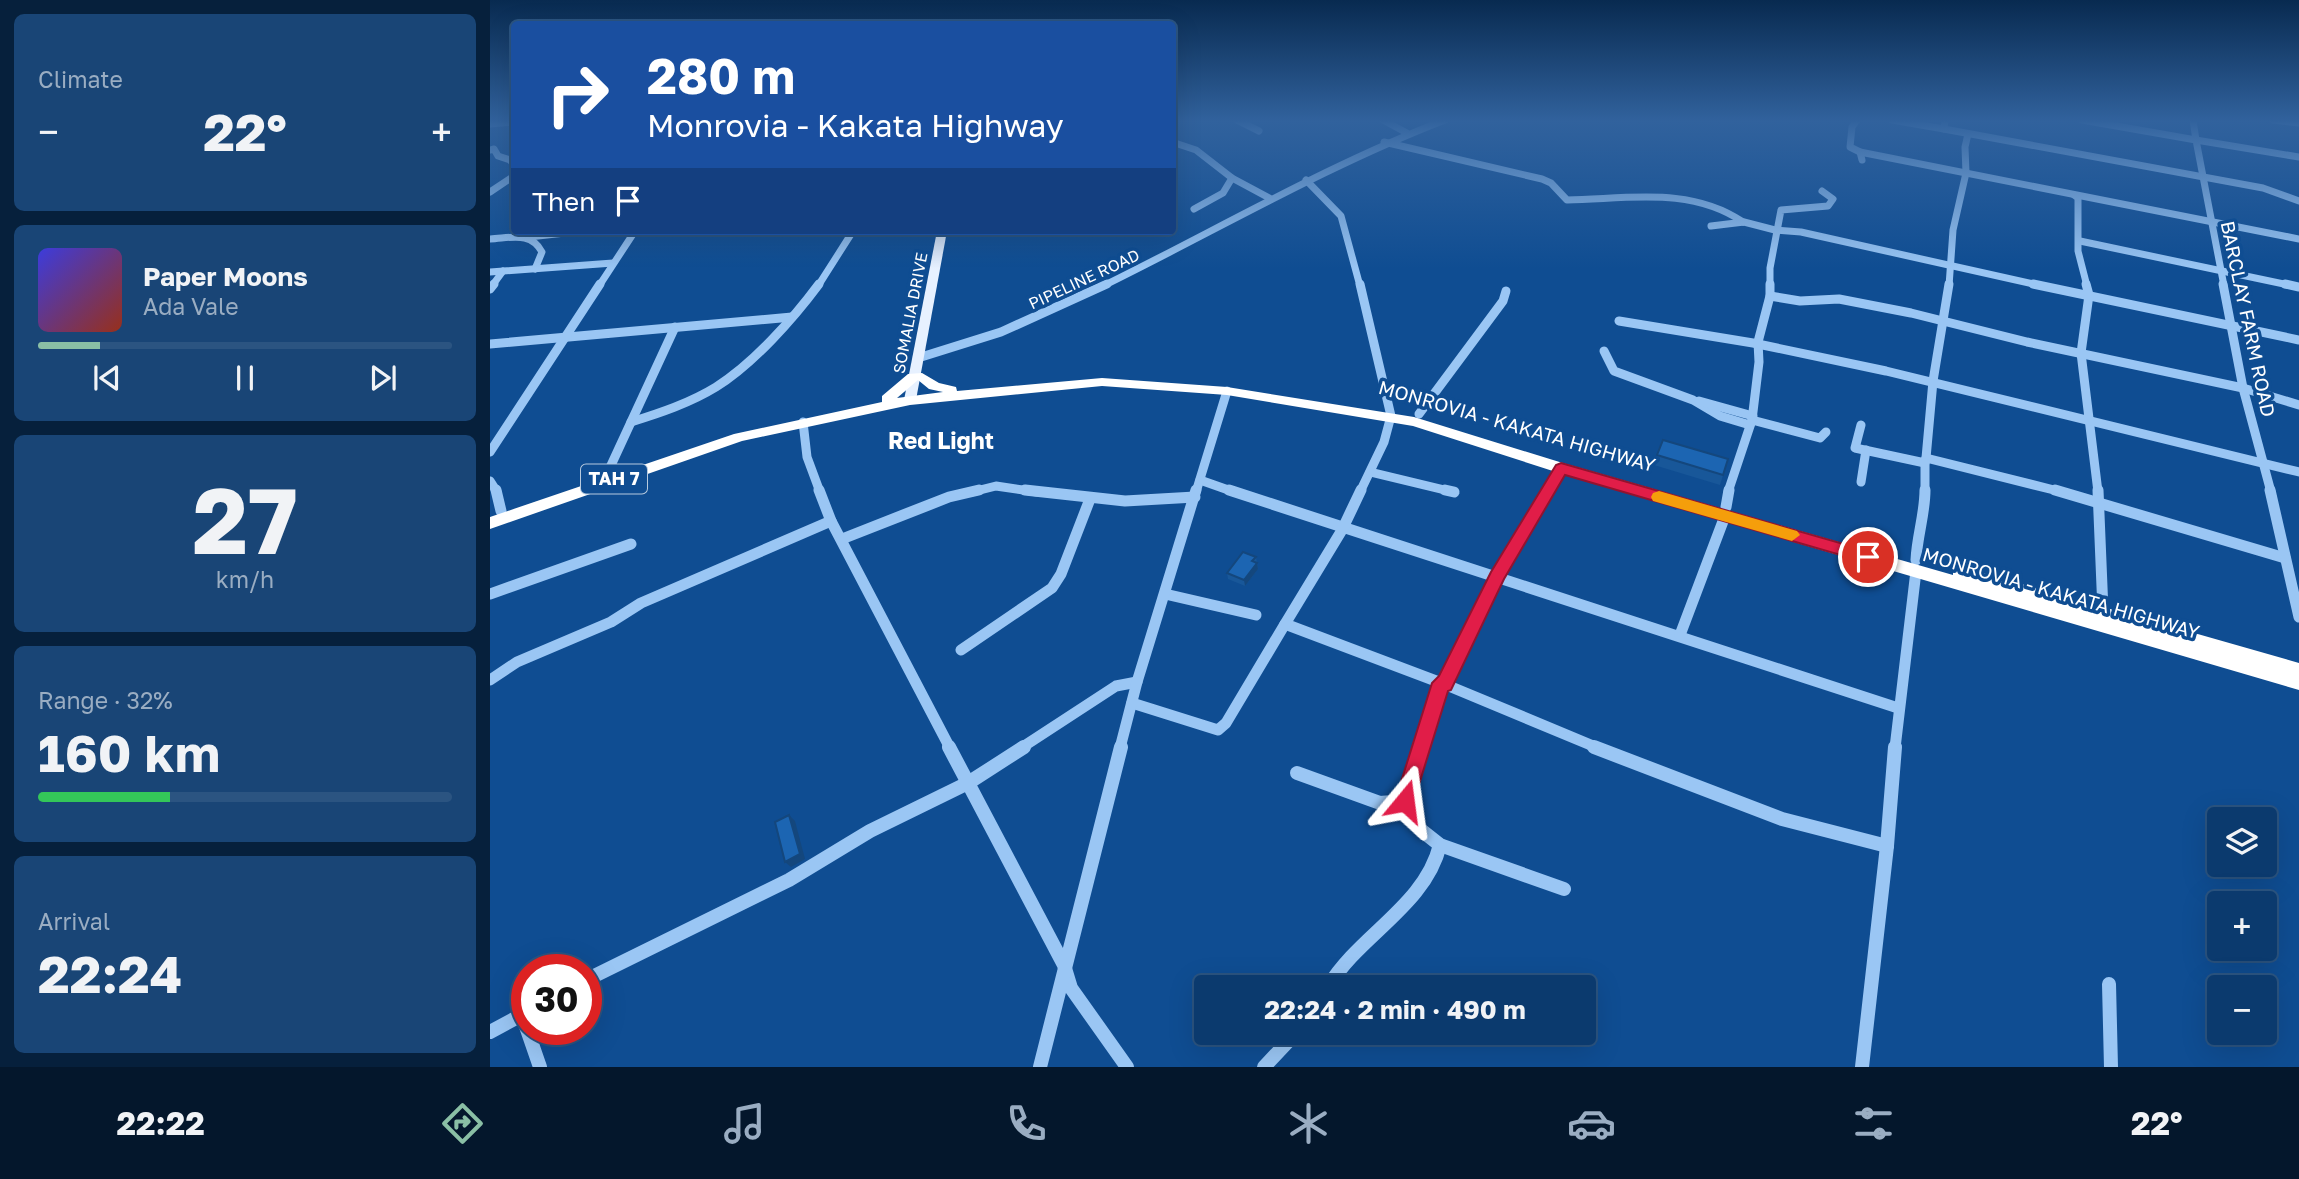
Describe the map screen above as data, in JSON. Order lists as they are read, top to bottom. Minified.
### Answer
{"streets":{"highway":["MONROVIA - KAKATA HIGHWAY","TAH 7"],"main road":["SOMALIA DRIVE"],"street":["PIPELINE ROAD","BARCLAY FARM ROAD"]},"crossings":[["PIPELINE ROAD","SOMALIA DRIVE"],["SOMALIA DRIVE","MONROVIA - KAKATA HIGHWAY"],["SOMALIA DRIVE","TAH 7"],["MONROVIA - KAKATA HIGHWAY","TAH 7"]],"districts":["Red Light"],"page":{"tile":["Climate",["27","km/h"],["Range · 32%","160 km"],["Arrival","22:24"]],"turn":["280 m","Monrovia - Kakata Highway"],"heat":["−","22°","+"],"then":"Then","song":["Paper Moons","Ada Vale"],"map_buttons":["+","−"],"limit":"30","trip":"22:24 · 2 min · 490 m","tabs":["22:22","22°"]}}
